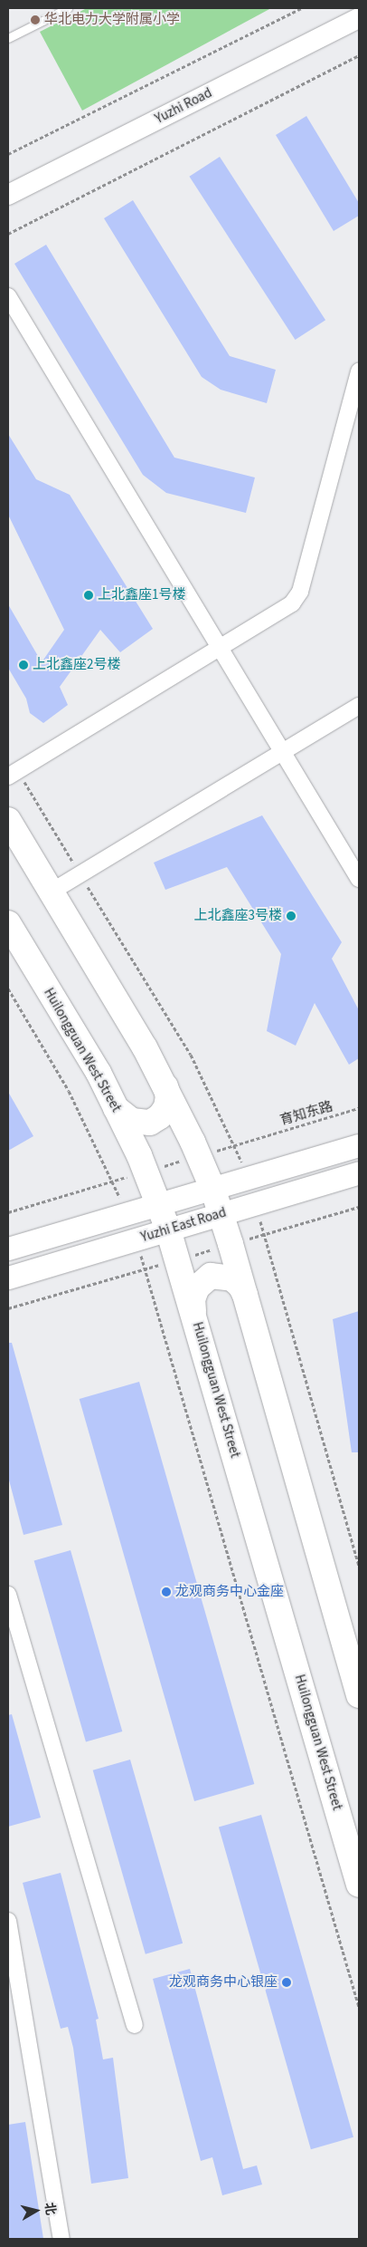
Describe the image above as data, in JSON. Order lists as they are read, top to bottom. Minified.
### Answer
{"streets":{"main road":["Huilongguan West Street","Yuzhi East Road"],"street":["Yuzhi Road"],"path":["育知东路"]},"crossings":[["Huilongguan West Street","Yuzhi East Road"]],"places":["华北电力大学附属小学","上北鑫座1号楼","上北鑫座2号楼","上北鑫座3号楼","龙观商务中心金座","龙观商务中心银座"],"north":"right"}
